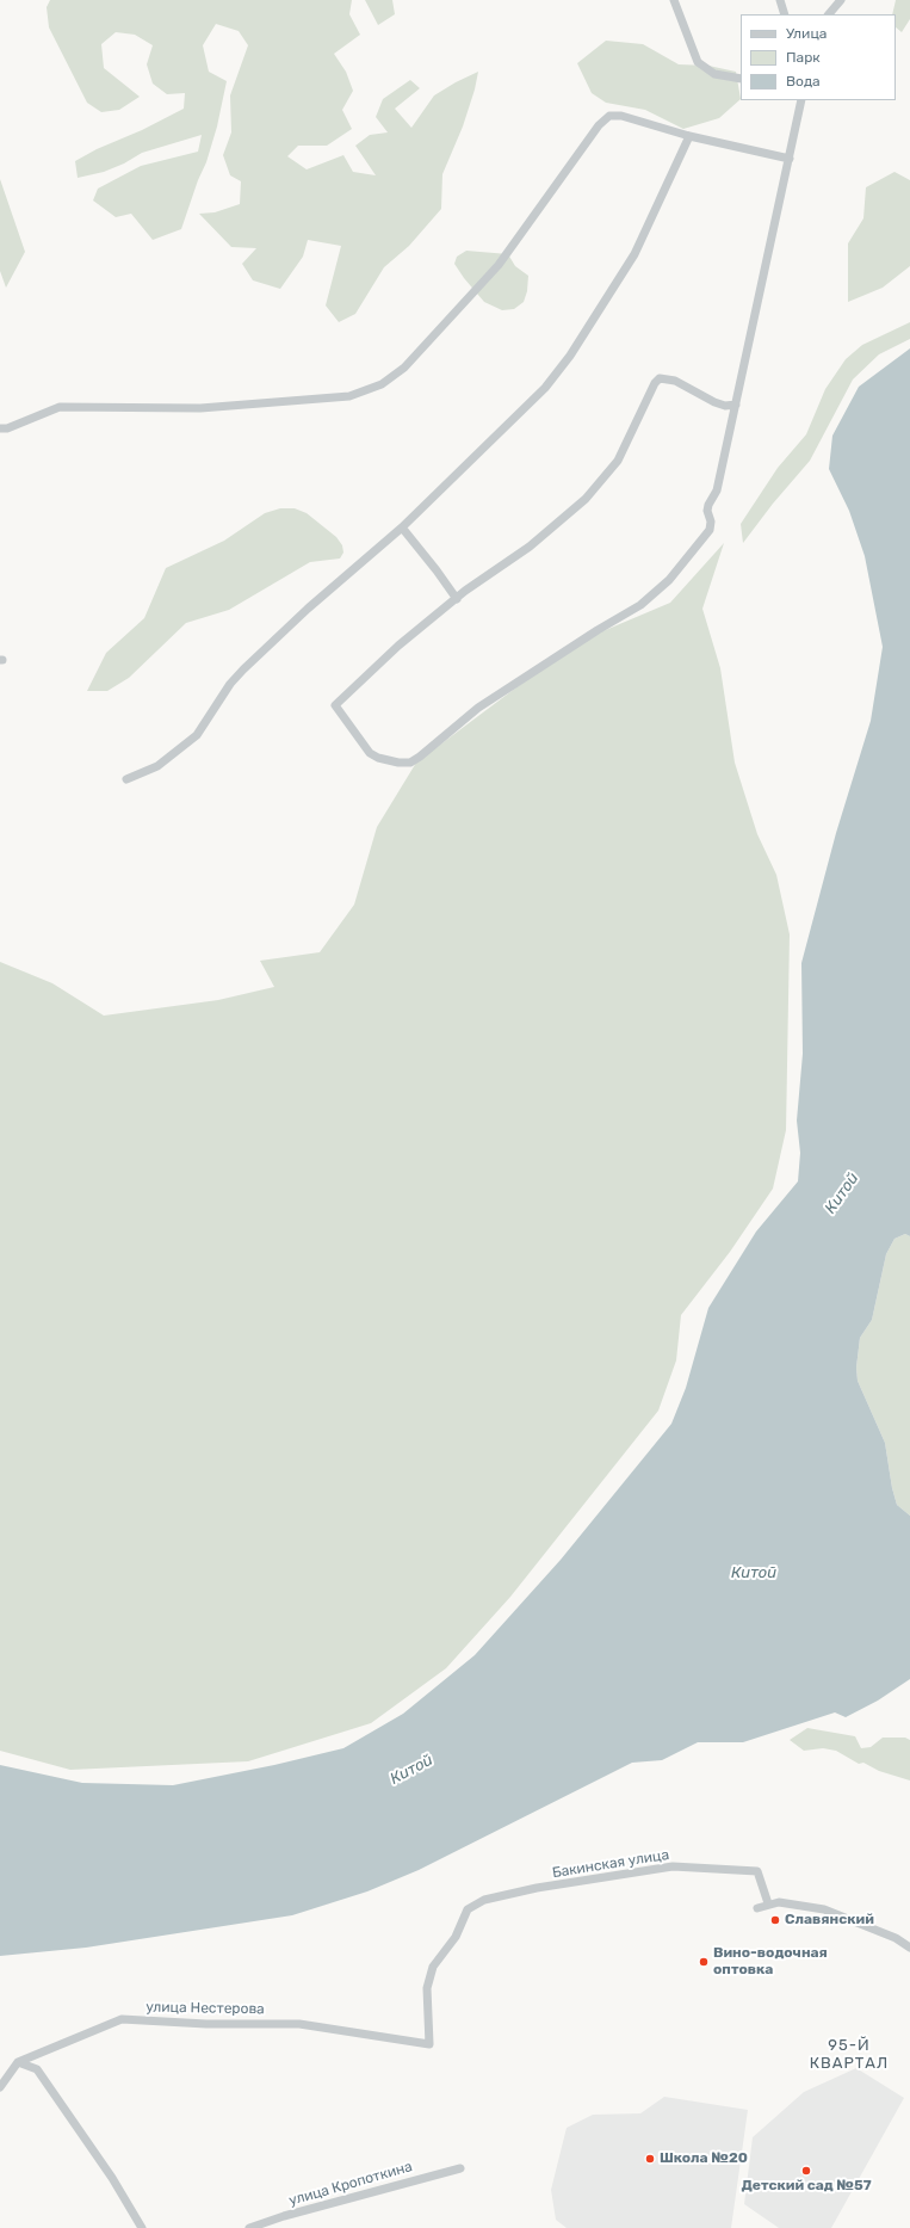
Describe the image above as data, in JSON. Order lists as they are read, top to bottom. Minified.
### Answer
{"streets":{"street":["Бакинская улица","улица Нестерова","улица Кропоткина"]},"crossings":[["Бакинская улица","улица Нестерова"]],"districts":["95-Й КВАРТАЛ"],"water":["Китой"],"places":["Славянский","Вино-водочная оптовка","Школа №20","Детский сад №57"],"legend":["Улица","Парк","Вода"]}
